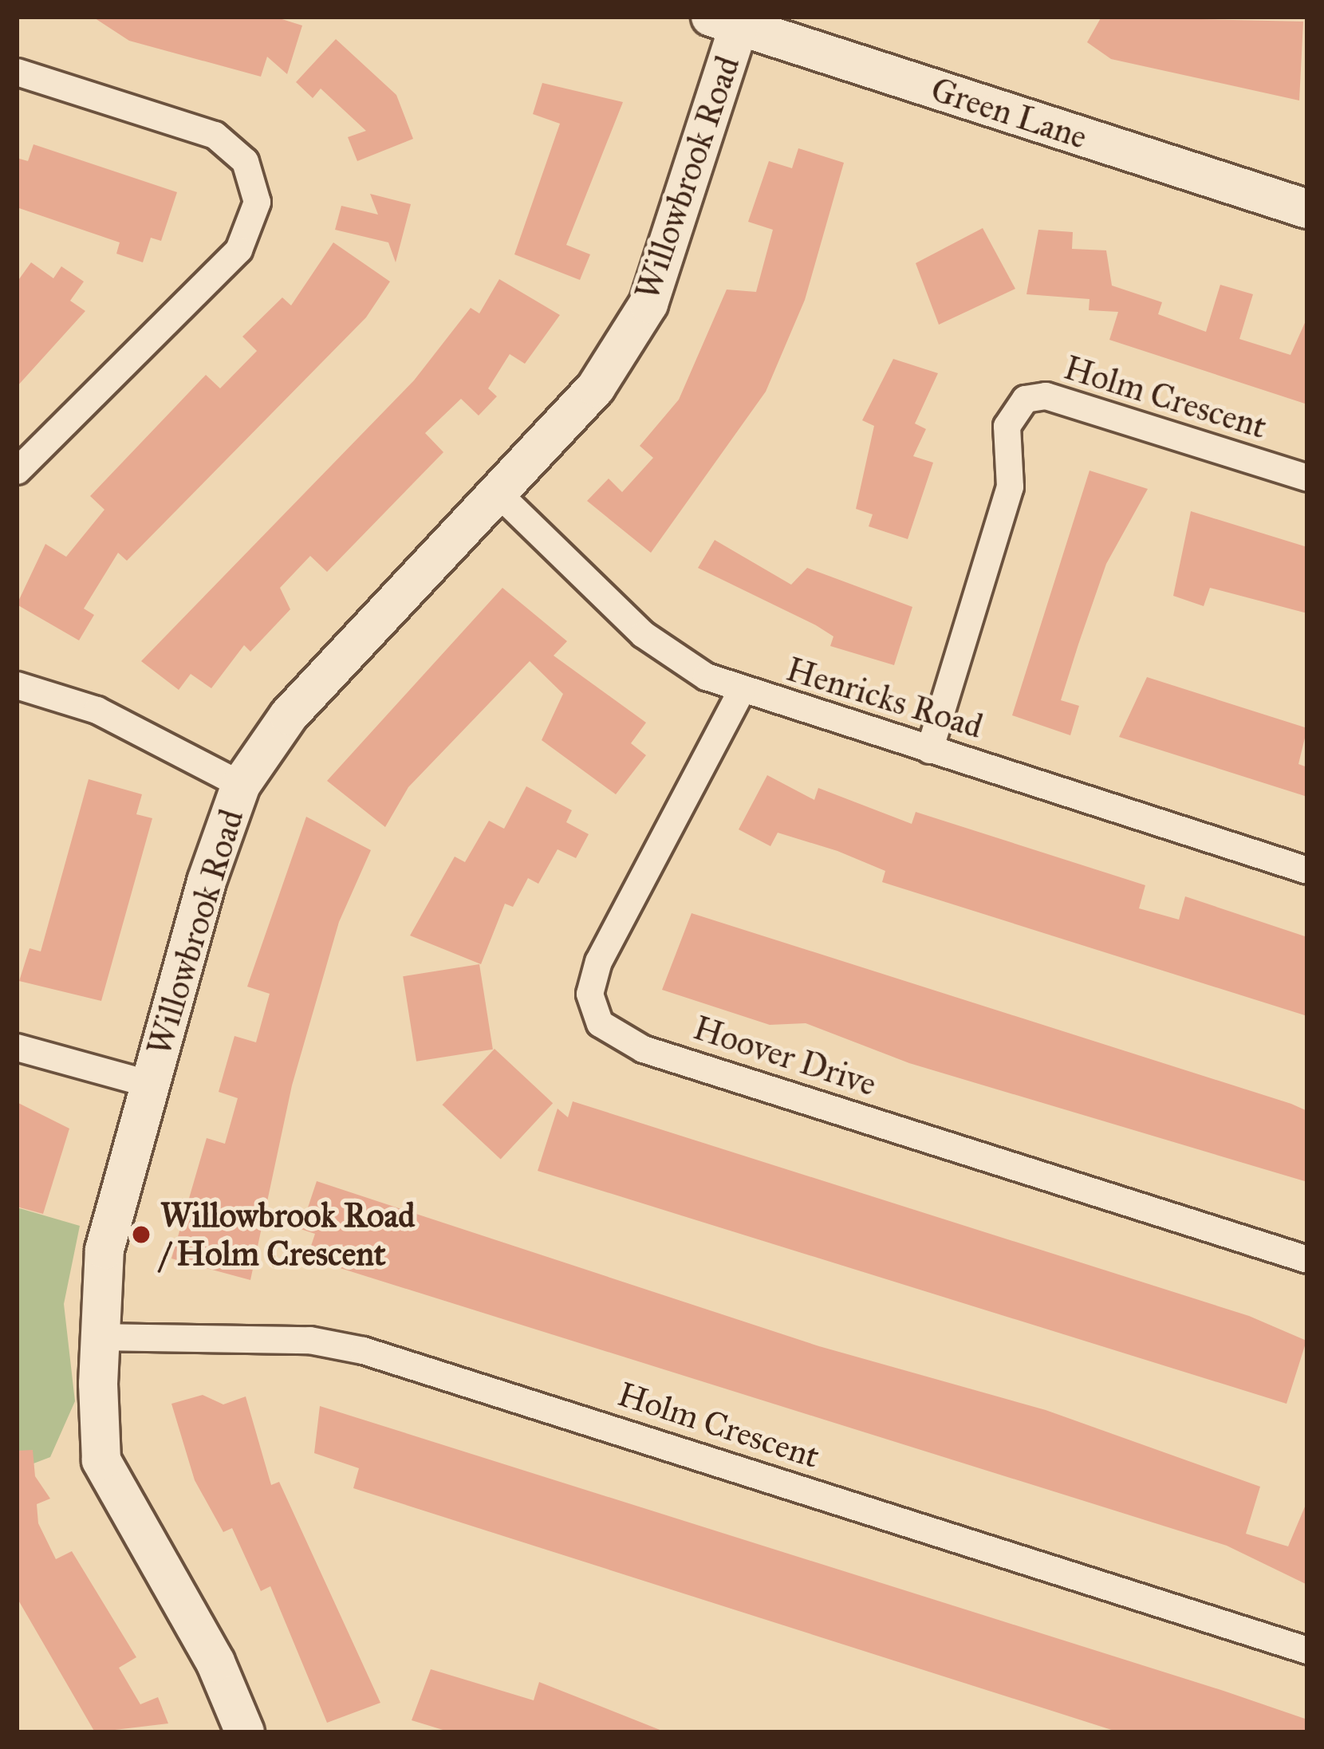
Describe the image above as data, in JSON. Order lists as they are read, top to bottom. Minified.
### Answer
{"streets":{"street":["Green Lane","Willowbrook Road","Holm Crescent","Henricks Road","Hoover Drive"]},"crossings":[["Green Lane","Willowbrook Road"],["Willowbrook Road","Holm Crescent"],["Willowbrook Road","Henricks Road"],["Holm Crescent","Henricks Road"],["Henricks Road","Hoover Drive"]],"places":["Willowbrook Road / Holm Crescent"]}
